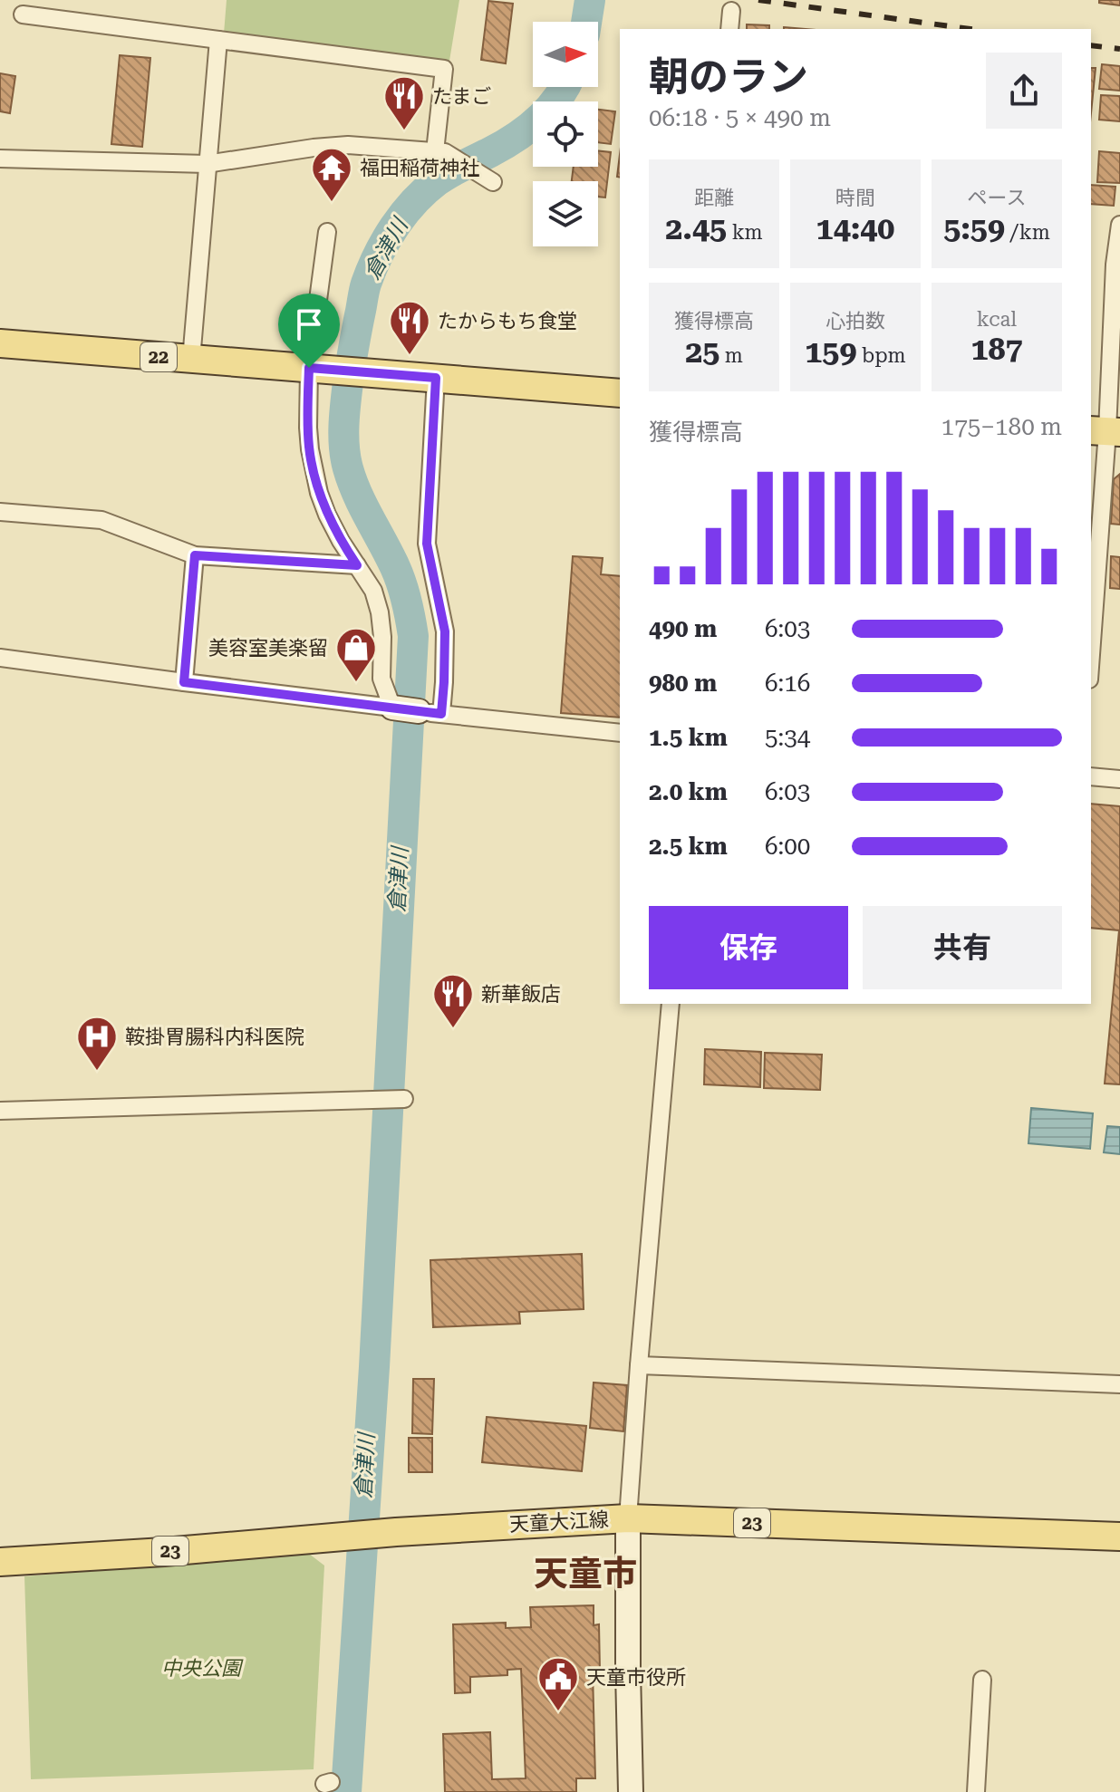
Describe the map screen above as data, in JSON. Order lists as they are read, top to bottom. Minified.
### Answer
{"streets":{"main road":["22","天童大江線","23"]},"districts":["天童市"],"water":["倉津川"],"parks":["中央公園"],"places":{"restaurant":["たまご","たからもち食堂","新華飯店"],"temple":["福田稲荷神社"],"shop":["美容室美楽留"],"hospital":["鞍掛胃腸科内科医院"],"public building":["天童市役所"]},"north":"right","page":{"heading":["朝のラン","06:18 · 5 × 490 m"],"stats":[["距離","2.45 km"],["時間","14:40"],["ペース","5:59 /km"],["獲得標高","25 m"],["心拍数","159 bpm"],["kcal","187"]],"chart":["獲得標高","175–180 m"],"list":[{"name":"490 m","note":"6:03"},{"name":"980 m","note":"6:16"},{"name":"1.5 km","note":"5:34"},{"name":"2.0 km","note":"6:03"},{"name":"2.5 km","note":"6:00"}],"buttons":["保存","共有"]}}
